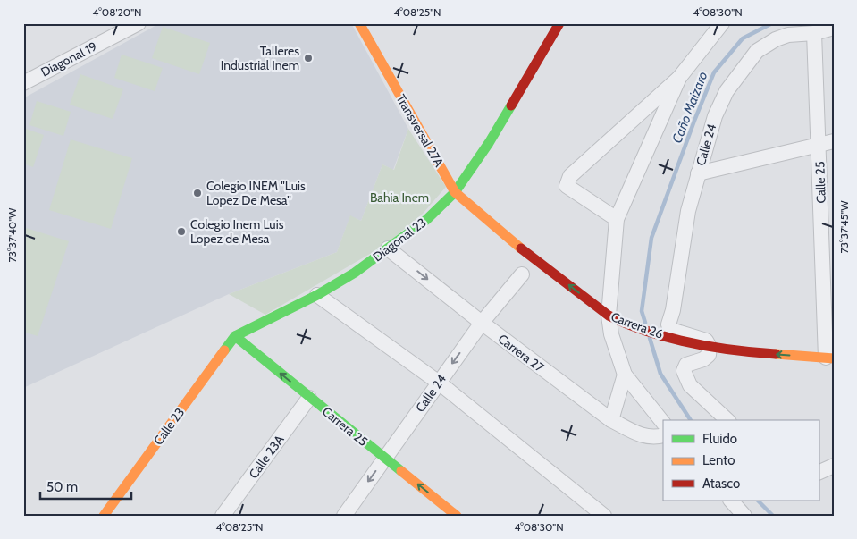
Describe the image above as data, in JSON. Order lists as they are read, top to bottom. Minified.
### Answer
{"streets":{"street":["Diagonal 19","Transversal 27A","Calle 24","Calle 25","Diagonal 23","Carrera 26","Carrera 27","Calle 23","Carrera 25","Calle 23A"]},"crossings":[["Transversal 27A","Diagonal 23"],["Transversal 27A","Carrera 26"],["Calle 24","Calle 25"],["Calle 24","Carrera 26"],["Calle 24","Carrera 27"],["Calle 24","Carrera 25"],["Calle 25","Carrera 26"],["Diagonal 23","Carrera 26"],["Diagonal 23","Carrera 27"],["Diagonal 23","Calle 23"],["Diagonal 23","Carrera 25"],["Calle 23","Carrera 25"],["Carrera 25","Calle 23A"]],"one_way":["Carrera 26"],"water":["Caño Maizaro"],"parks":["Bahia Inem"],"places":["Talleres Industrial Inem","Colegio INEM \"Luis Lopez De Mesa\"","Colegio Inem Luis Lopez de Mesa"],"legend":["Fluido","Lento","Atasco"],"scale_bar":"50 m","coordinates":["4°08'20\"N","4°08'25\"N","4°08'30\"N","73°37'45\"W","73°37'40\"W"]}
